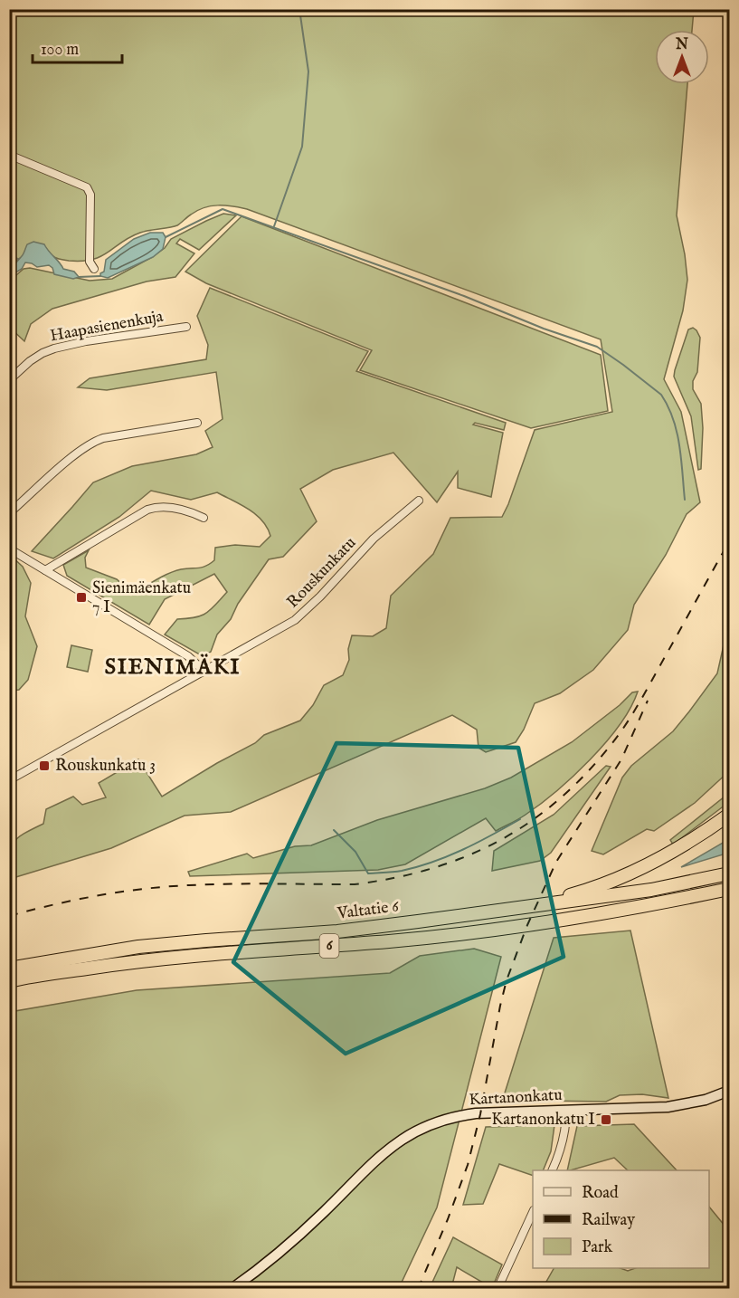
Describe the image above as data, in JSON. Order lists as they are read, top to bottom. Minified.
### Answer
{"streets":{"highway":["Valtatie 6","6"],"main road":["Kartanonkatu"],"street":["Haapasienenkuja","Rouskunkatu"]},"districts":["SIENIMÄKI"],"places":{"transit":["Sienimäenkatu 7 I","Rouskunkatu 3","Kartanonkatu I"]},"legend":["Road","Railway","Park"],"scale_bar":"100 m","north":"top"}
